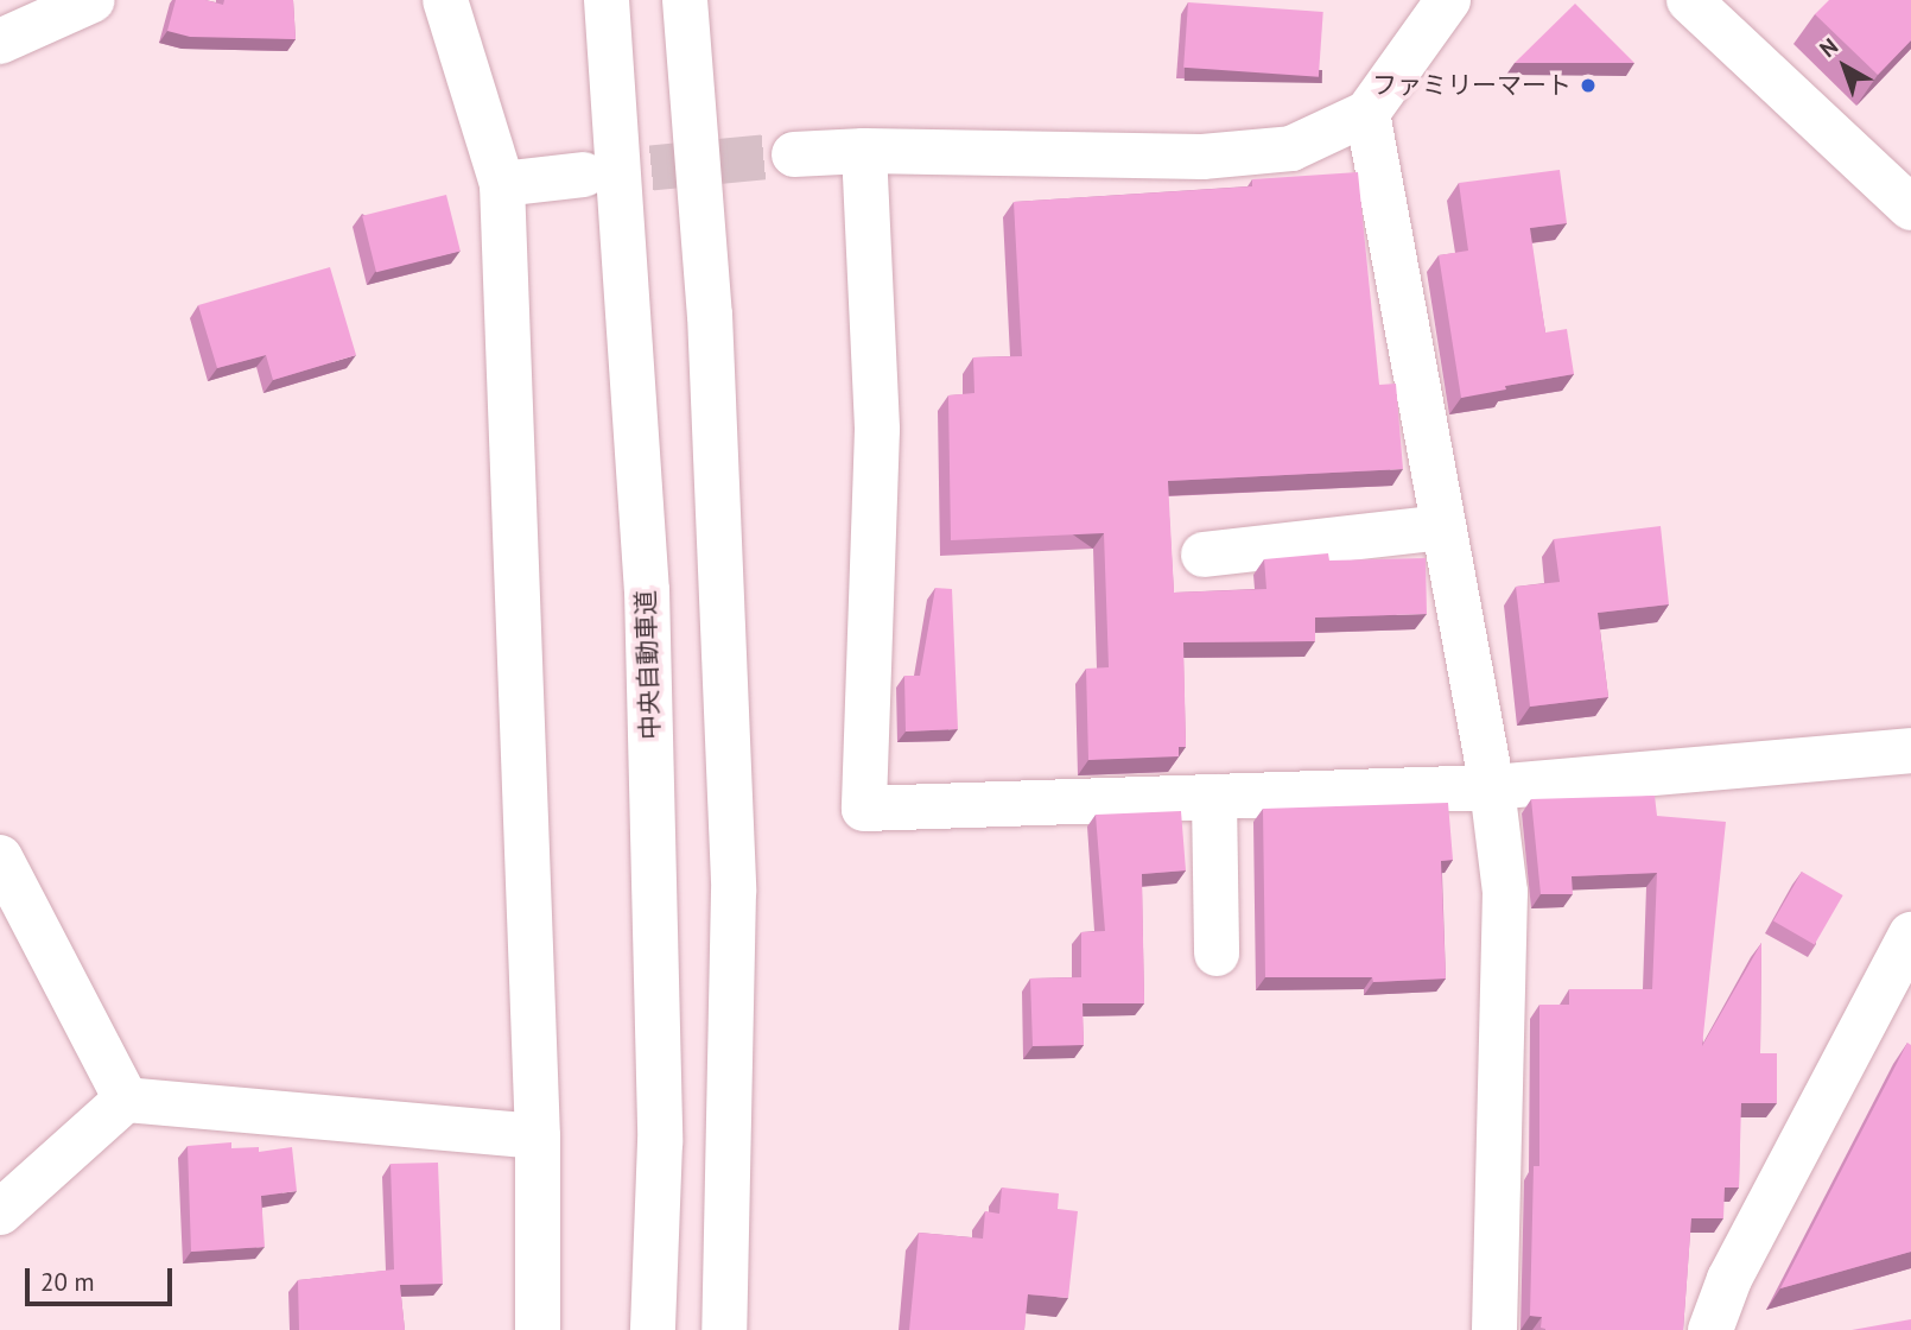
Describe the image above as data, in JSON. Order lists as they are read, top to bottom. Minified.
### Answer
{"streets":{"main road":["中央自動車道"]},"places":["ファミリーマート"],"scale_bar":"20 m","north":"top left"}
